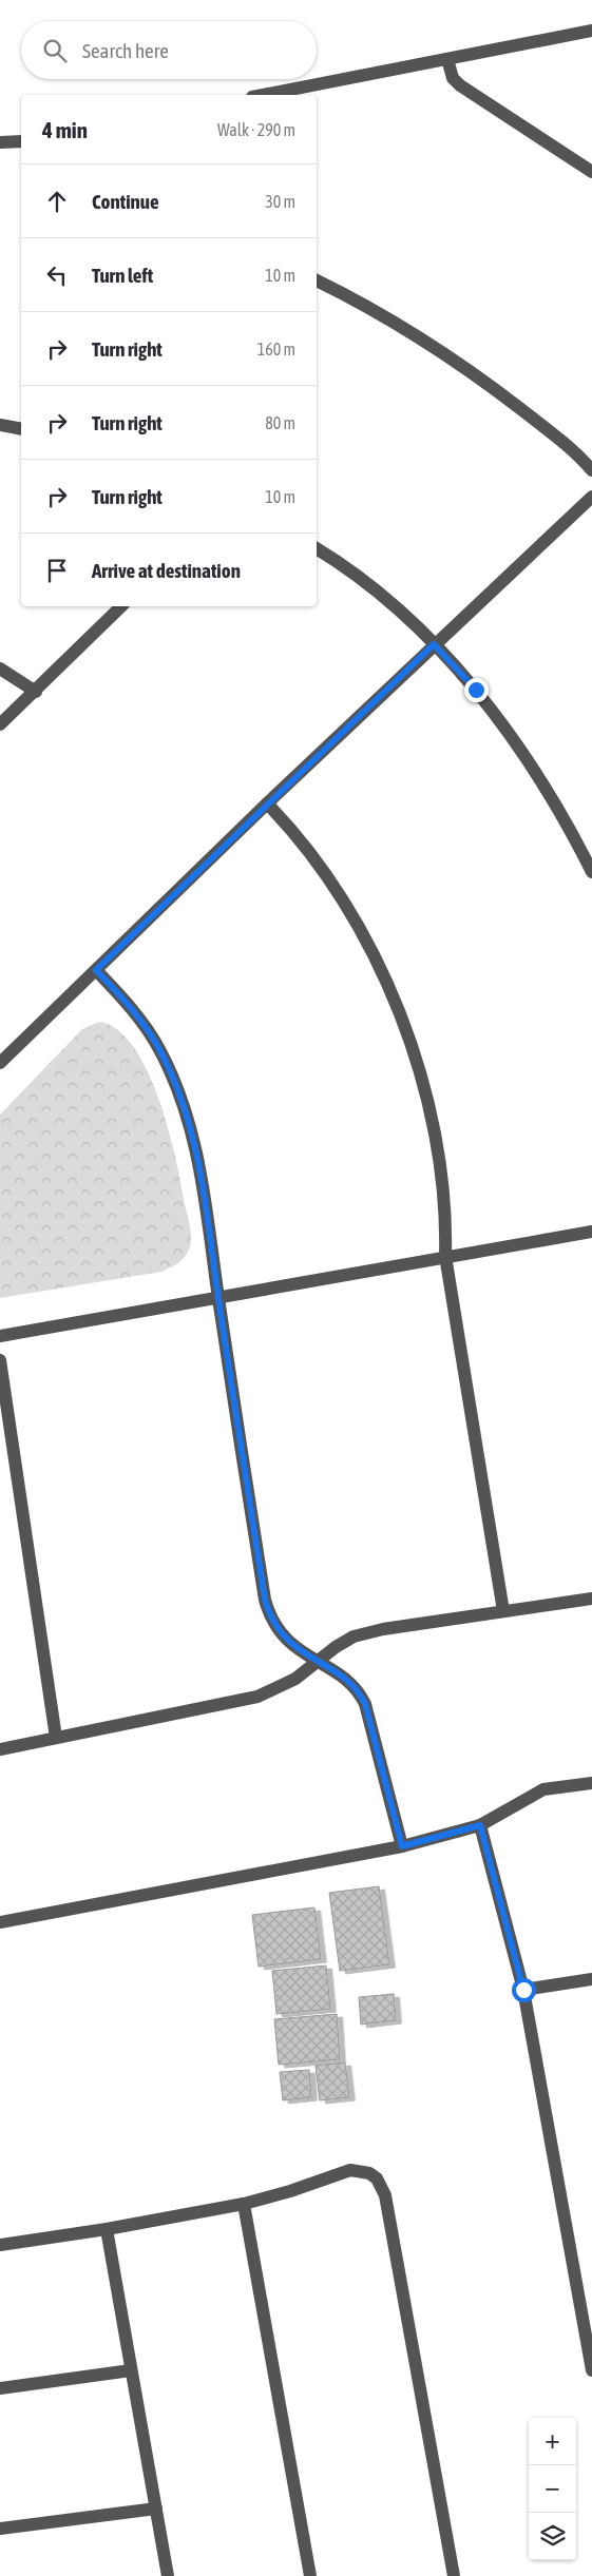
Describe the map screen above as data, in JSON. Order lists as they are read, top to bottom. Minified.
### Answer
{"page":{"search":"Search here","heading":["4 min","Walk · 290 m"],"list":[["Continue","30 m"],["Turn left","10 m"],["Turn right","160 m"],["Turn right","80 m"],["Turn right","10 m"],"Arrive at destination"],"map_buttons":["+","−"]}}
